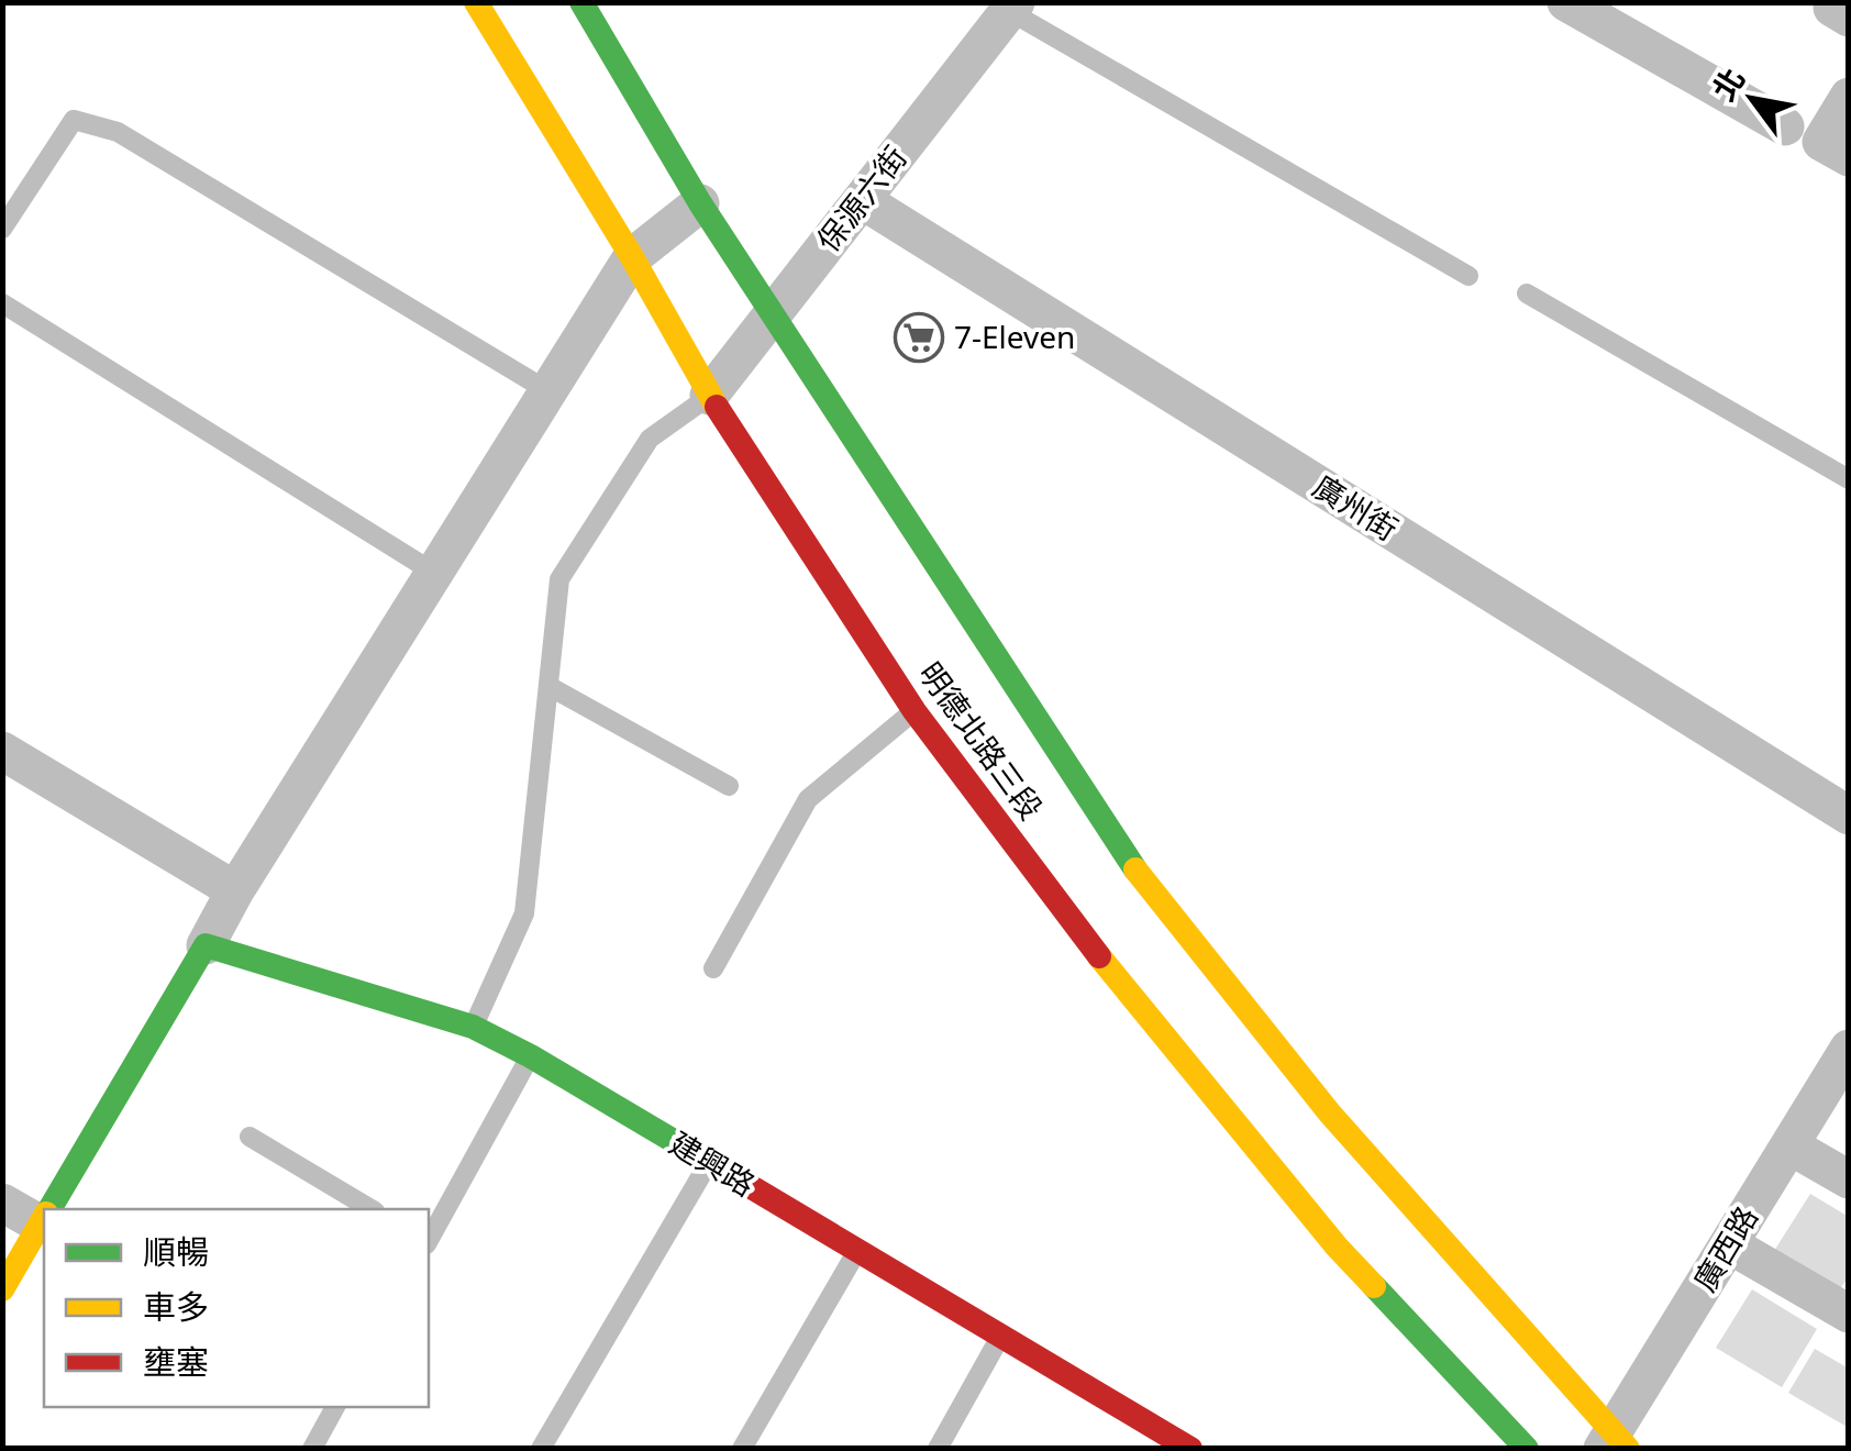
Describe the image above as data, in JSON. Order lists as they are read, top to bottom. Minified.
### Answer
{"streets":{"main road":["明德北路三段","建興路"],"street":["保源六街","廣州街","廣西路"]},"crossings":[["保源六街","廣州街"],["保源六街","明德北路三段"],["明德北路三段","廣西路"]],"places":{"supermarket":["7-Eleven"]},"legend":["順暢","車多","壅塞"],"north":"top left"}
